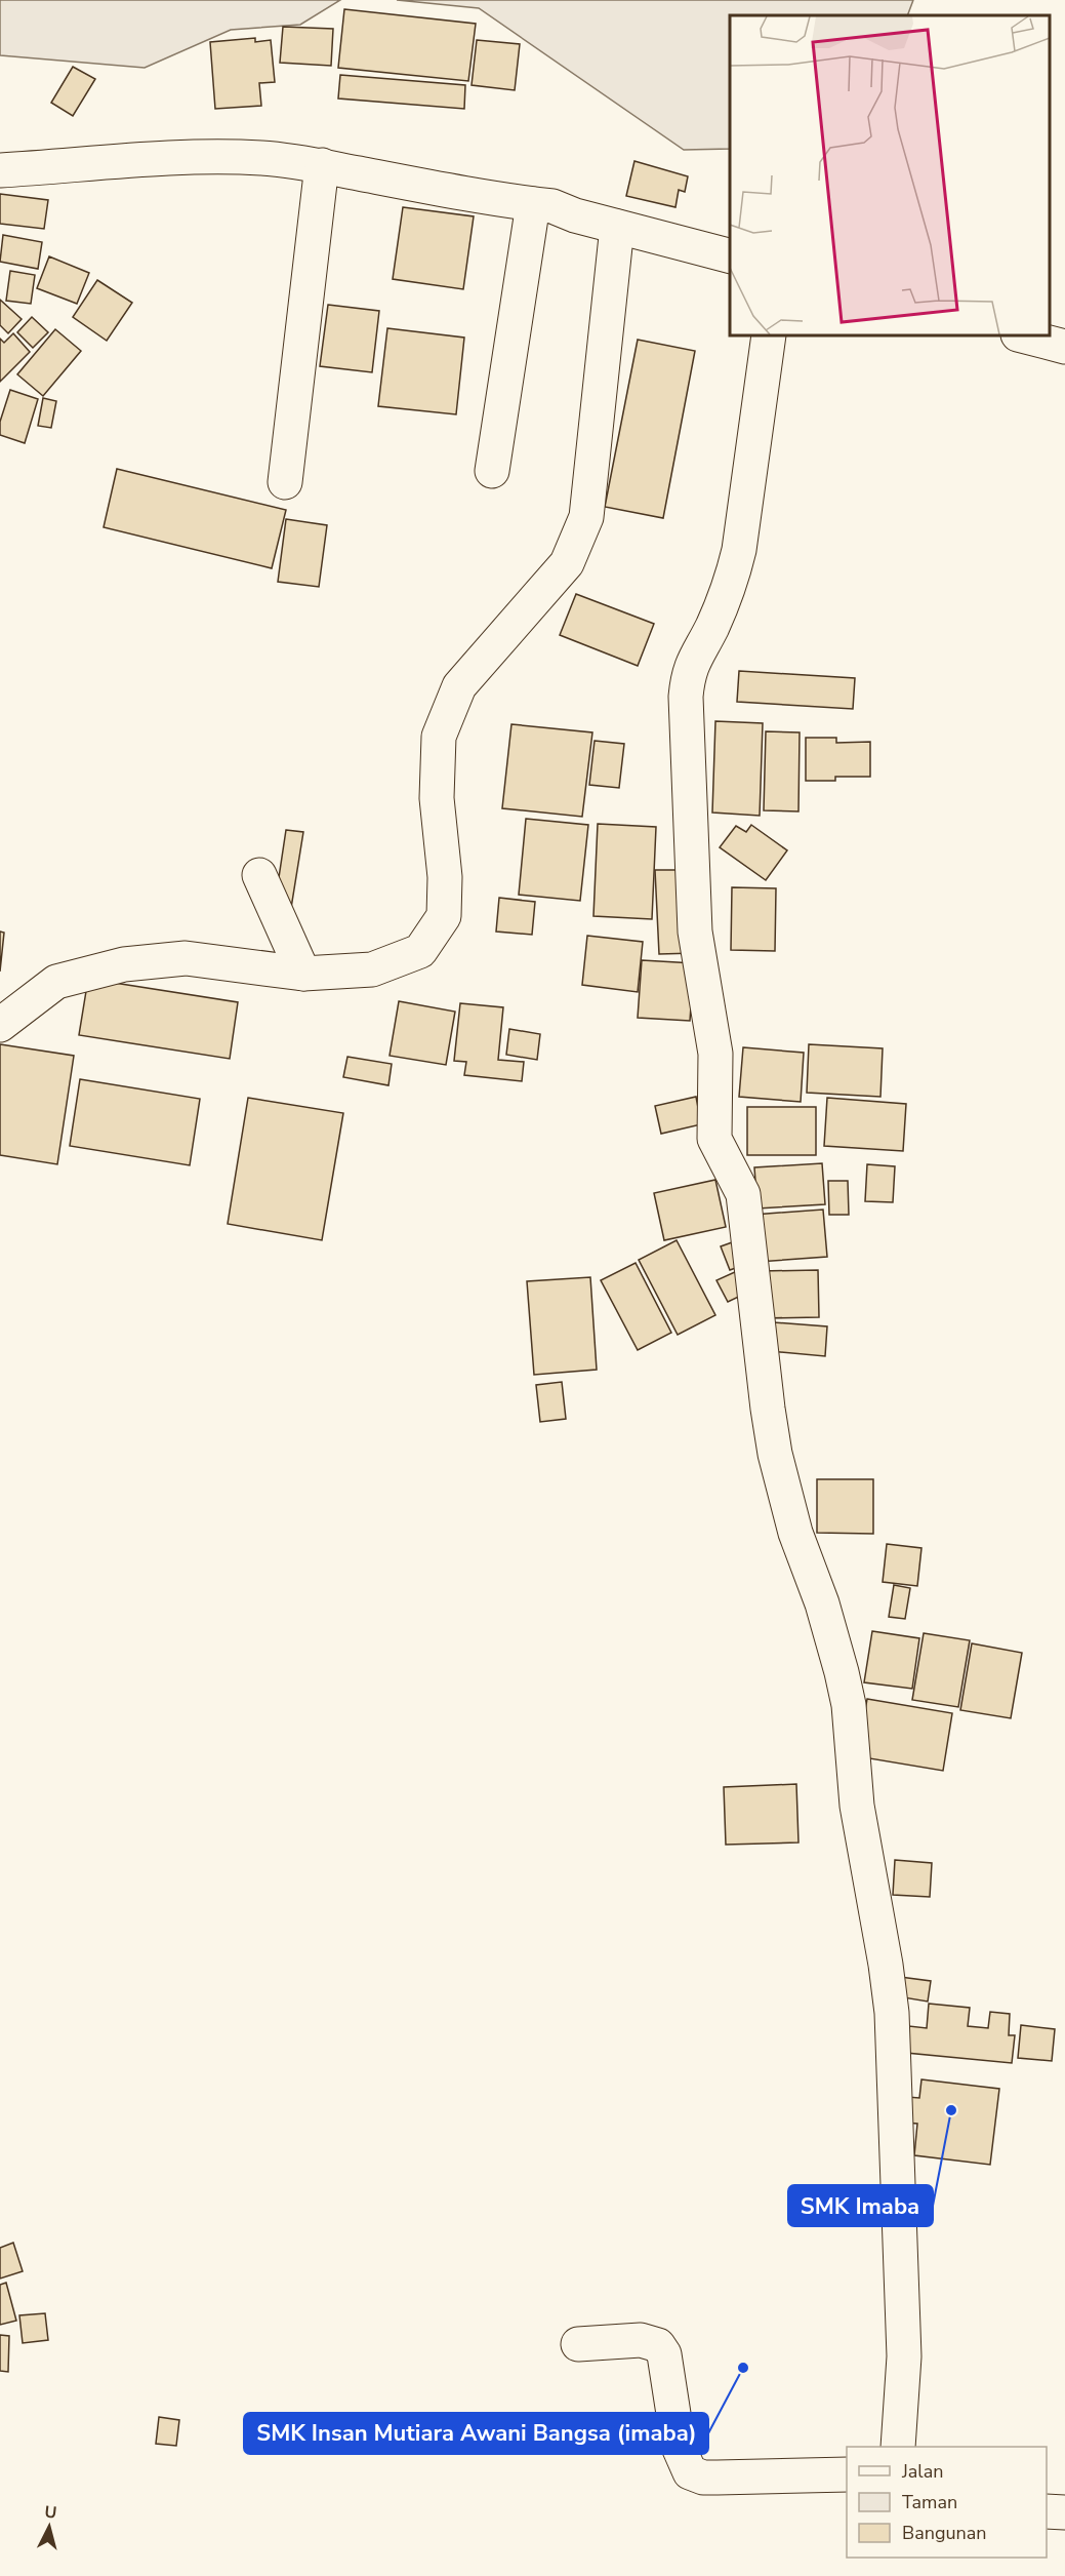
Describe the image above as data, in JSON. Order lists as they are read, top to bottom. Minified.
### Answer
{"places":["SMK Imaba","SMK Insan Mutiara Awani Bangsa (imaba)"],"legend":["Jalan","Taman","Bangunan"],"north":"top"}
